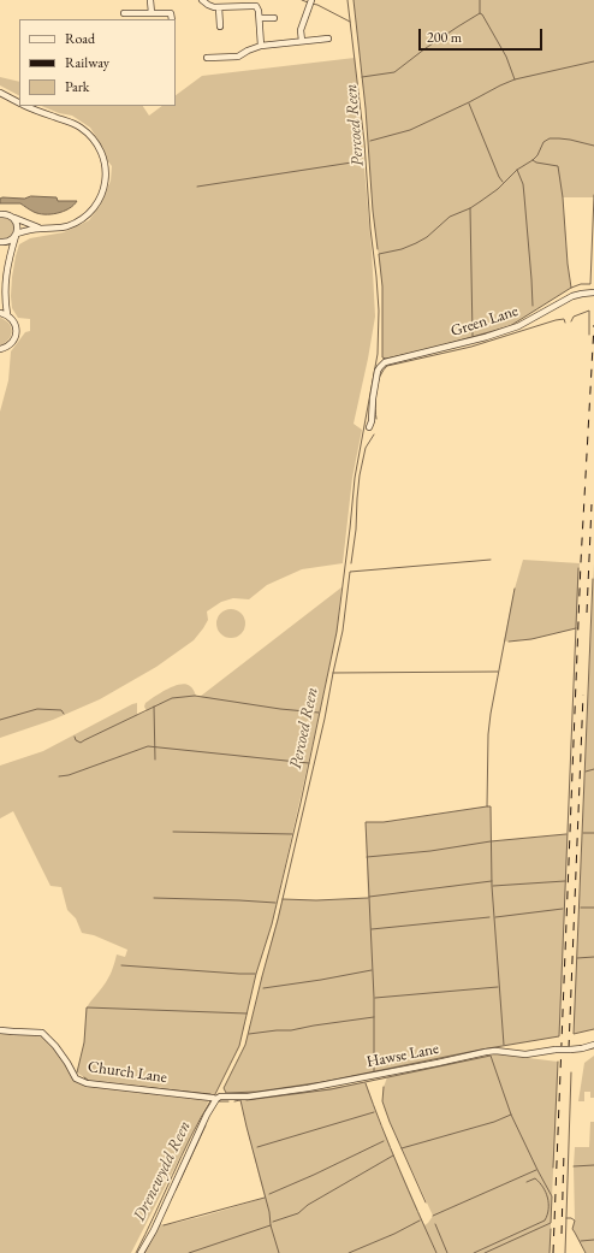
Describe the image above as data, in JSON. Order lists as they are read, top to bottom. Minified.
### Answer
{"streets":{"street":["Green Lane","Hawse Lane","Church Lane"]},"crossings":[["Hawse Lane","Church Lane"]],"water":["Percoed Reen","Drenewydd Reen"],"legend":["Road","Railway","Park"],"scale_bar":"200 m"}
